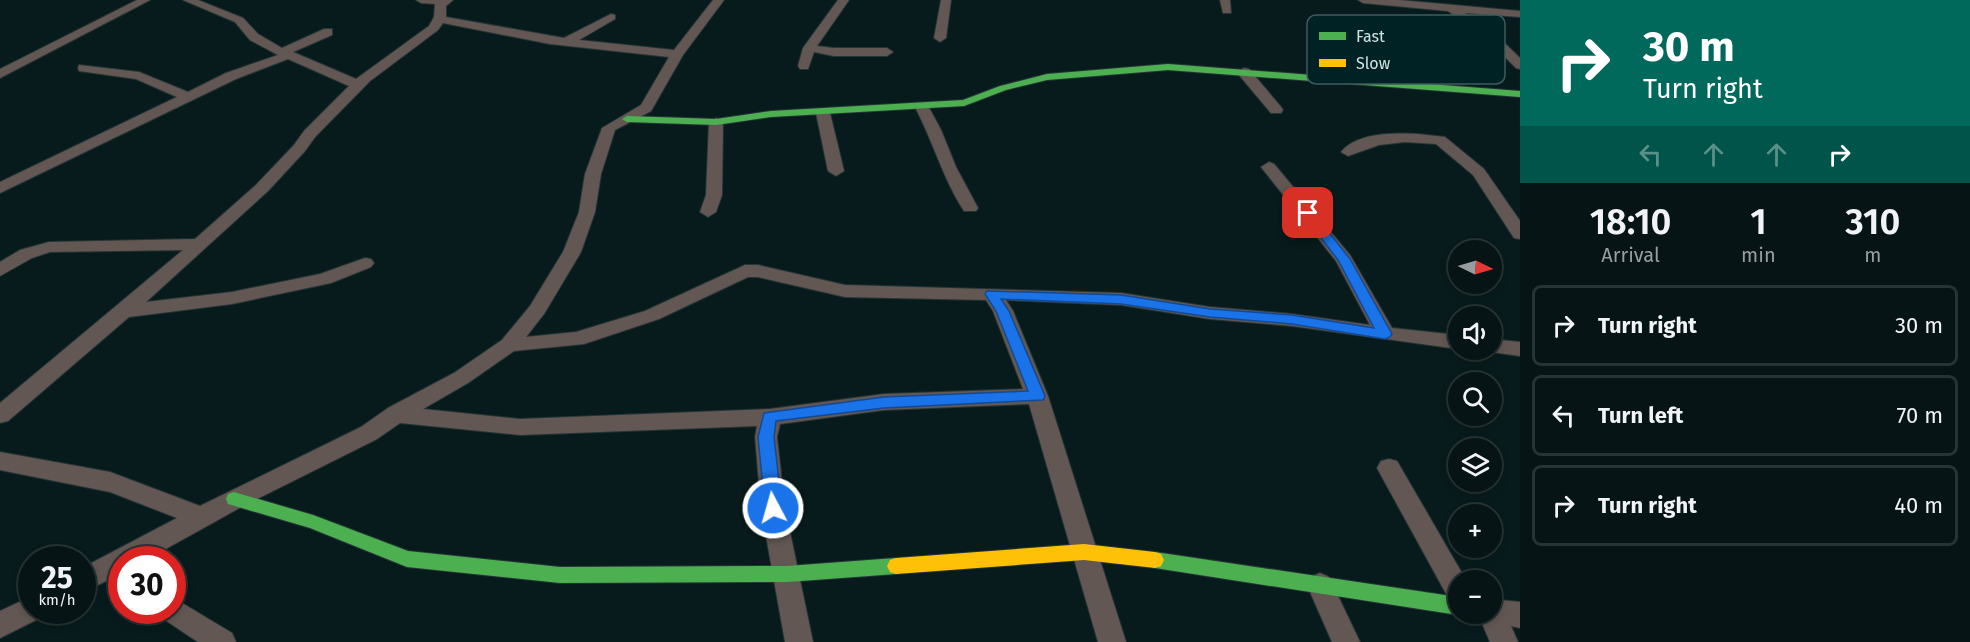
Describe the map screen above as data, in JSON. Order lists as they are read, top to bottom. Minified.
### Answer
{"legend":["Fast","Slow"],"north":"right","page":{"turn":["30 m","Turn right"],"eta":["18:10","Arrival","1","min","310","m"],"map_buttons":["+","−"],"list":[{"name":"Turn right","value":"30 m"},{"name":"Turn left","value":"70 m"},{"name":"Turn right","value":"40 m"}],"speed":"25 km/h","limit":"30"}}
